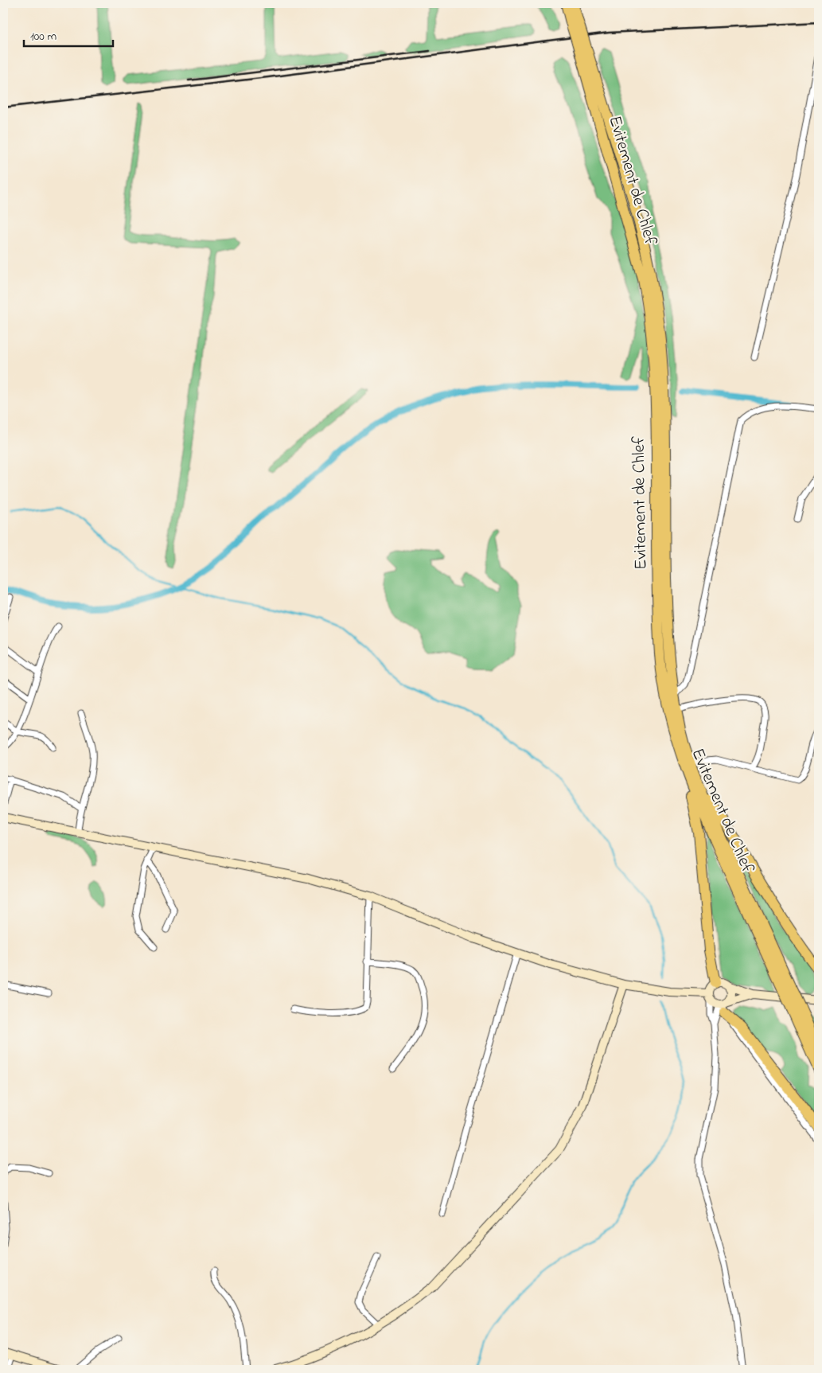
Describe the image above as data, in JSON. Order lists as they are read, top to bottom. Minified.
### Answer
{"streets":{"highway":["Evitement de Chlef"]},"scale_bar":"100 m"}
